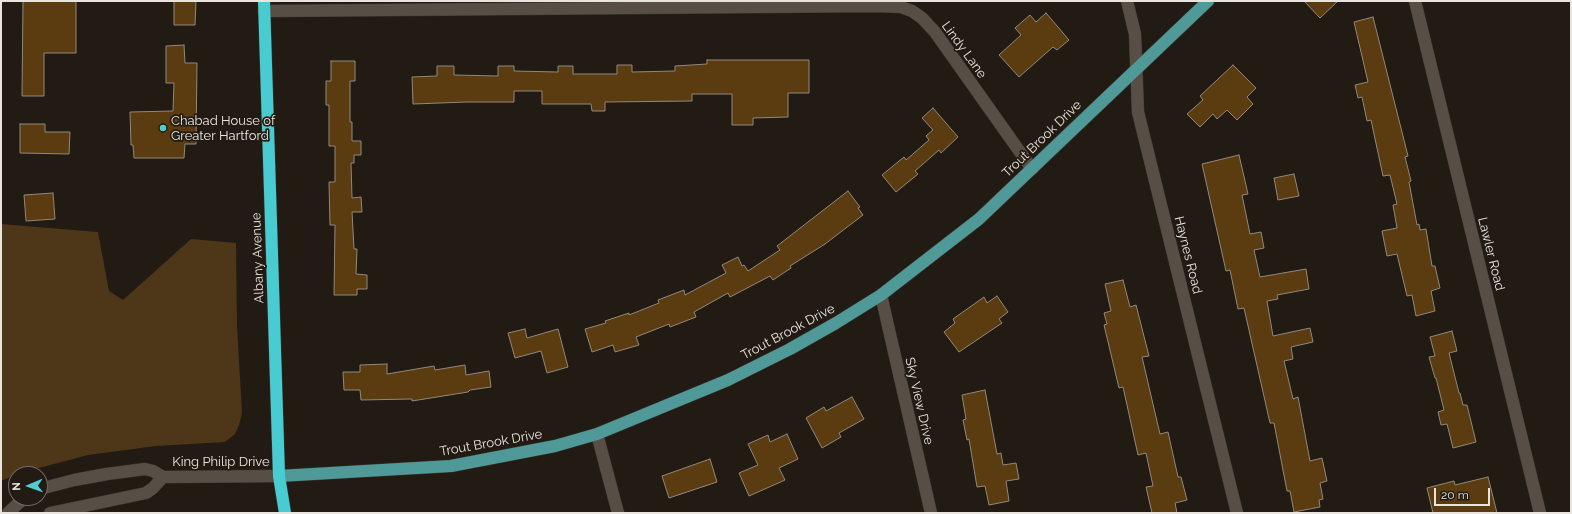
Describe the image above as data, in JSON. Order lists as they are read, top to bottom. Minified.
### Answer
{"streets":{"highway":["Albany Avenue"],"main road":["Trout Brook Drive"],"street":["Lindy Lane","Lawler Road","Haynes Road","Sky View Drive","King Philip Drive"]},"crossings":[["Lindy Lane","Trout Brook Drive"],["Lindy Lane","Albany Avenue"],["Trout Brook Drive","Haynes Road"],["Trout Brook Drive","Albany Avenue"],["Trout Brook Drive","Sky View Drive"],["Trout Brook Drive","King Philip Drive"],["Albany Avenue","King Philip Drive"]],"places":["Chabad House of Greater Hartford"],"scale_bar":"20 m","north":"left"}
